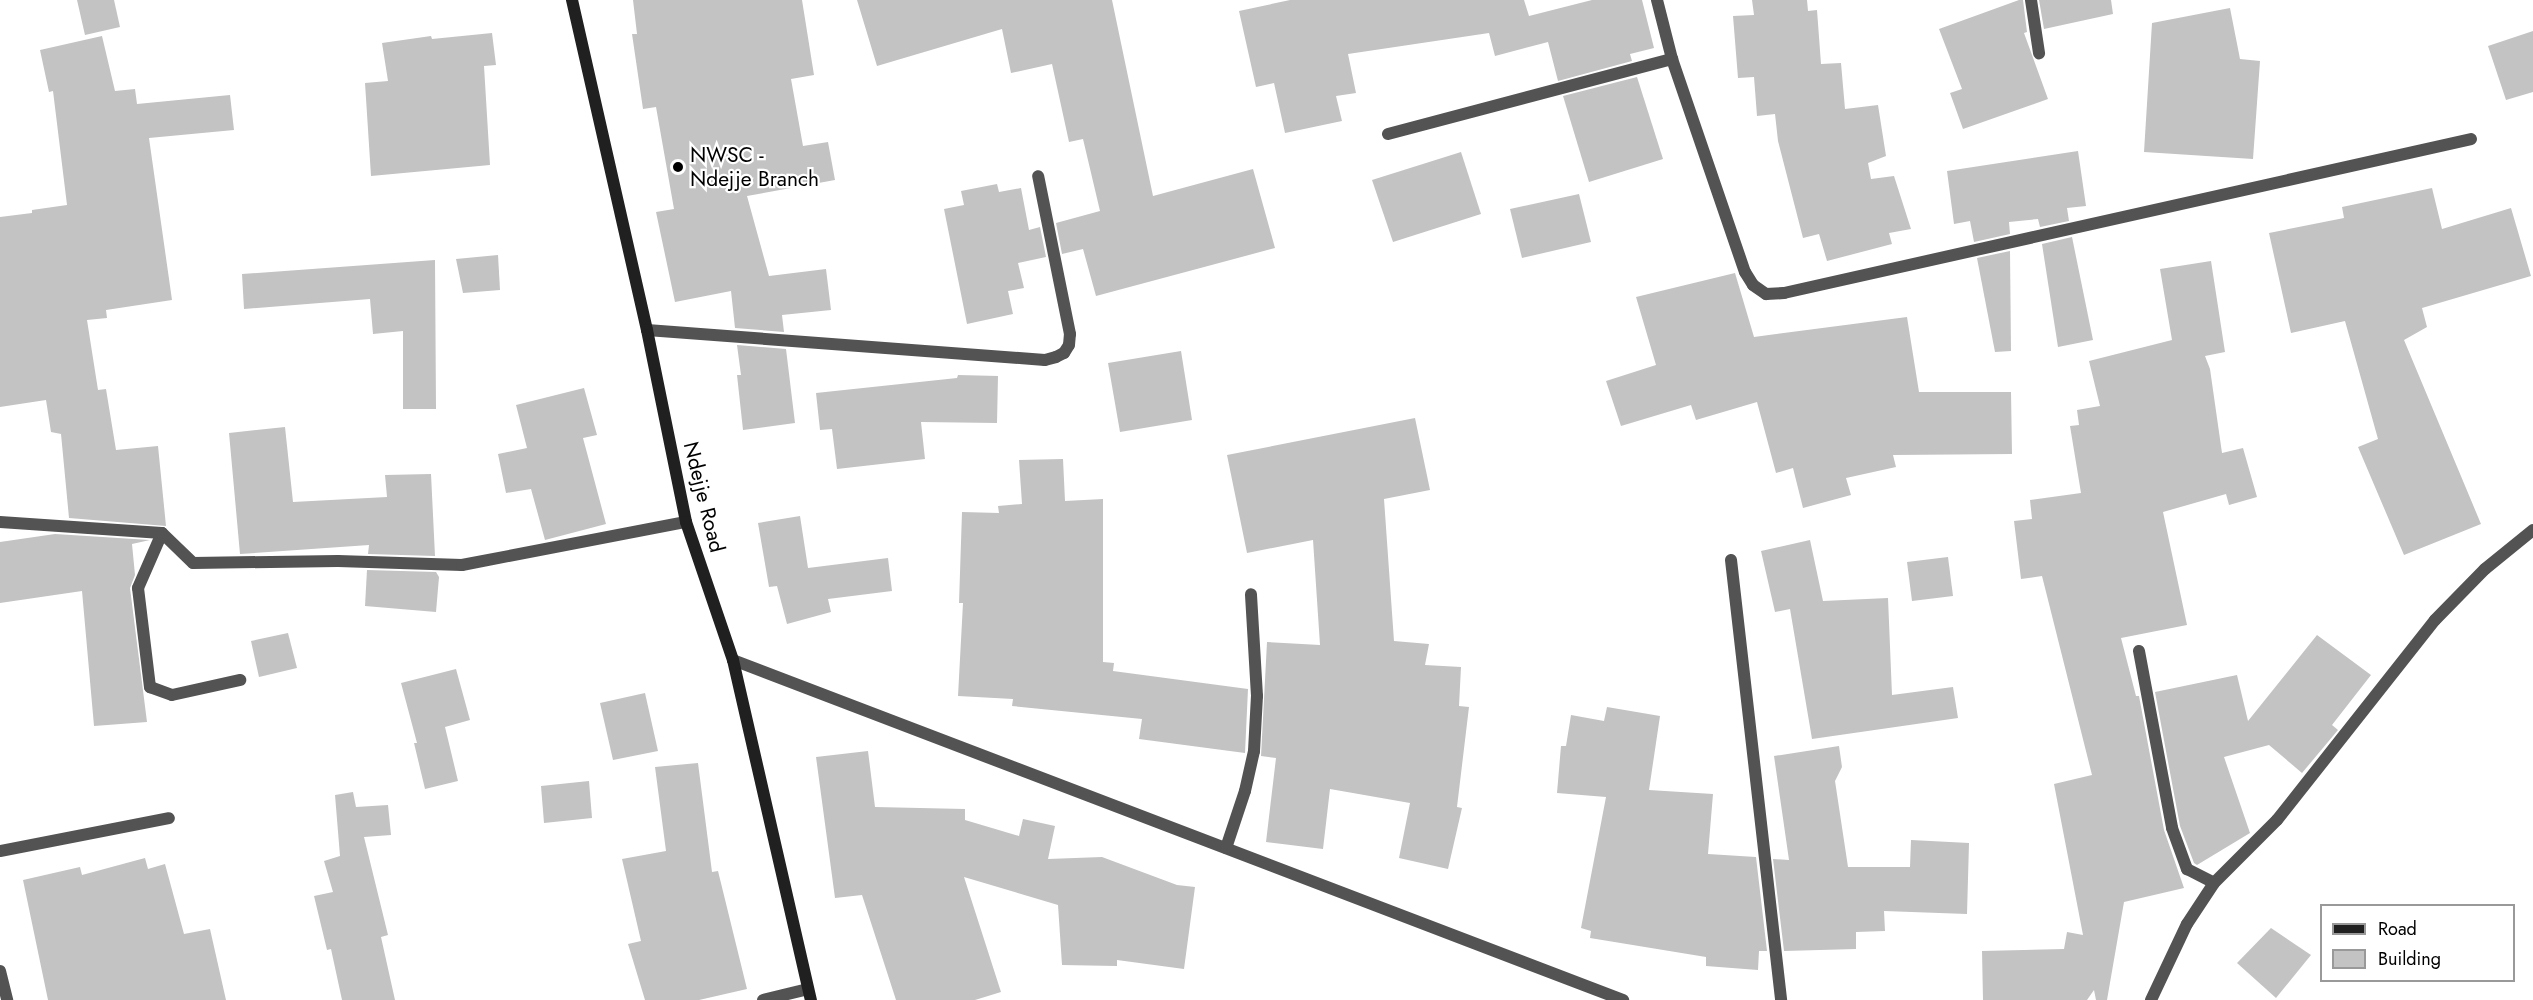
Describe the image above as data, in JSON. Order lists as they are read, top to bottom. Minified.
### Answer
{"streets":{"street":["Ndejje Road"]},"places":["NWSC - Ndejje Branch"],"legend":["Road","Building"]}
